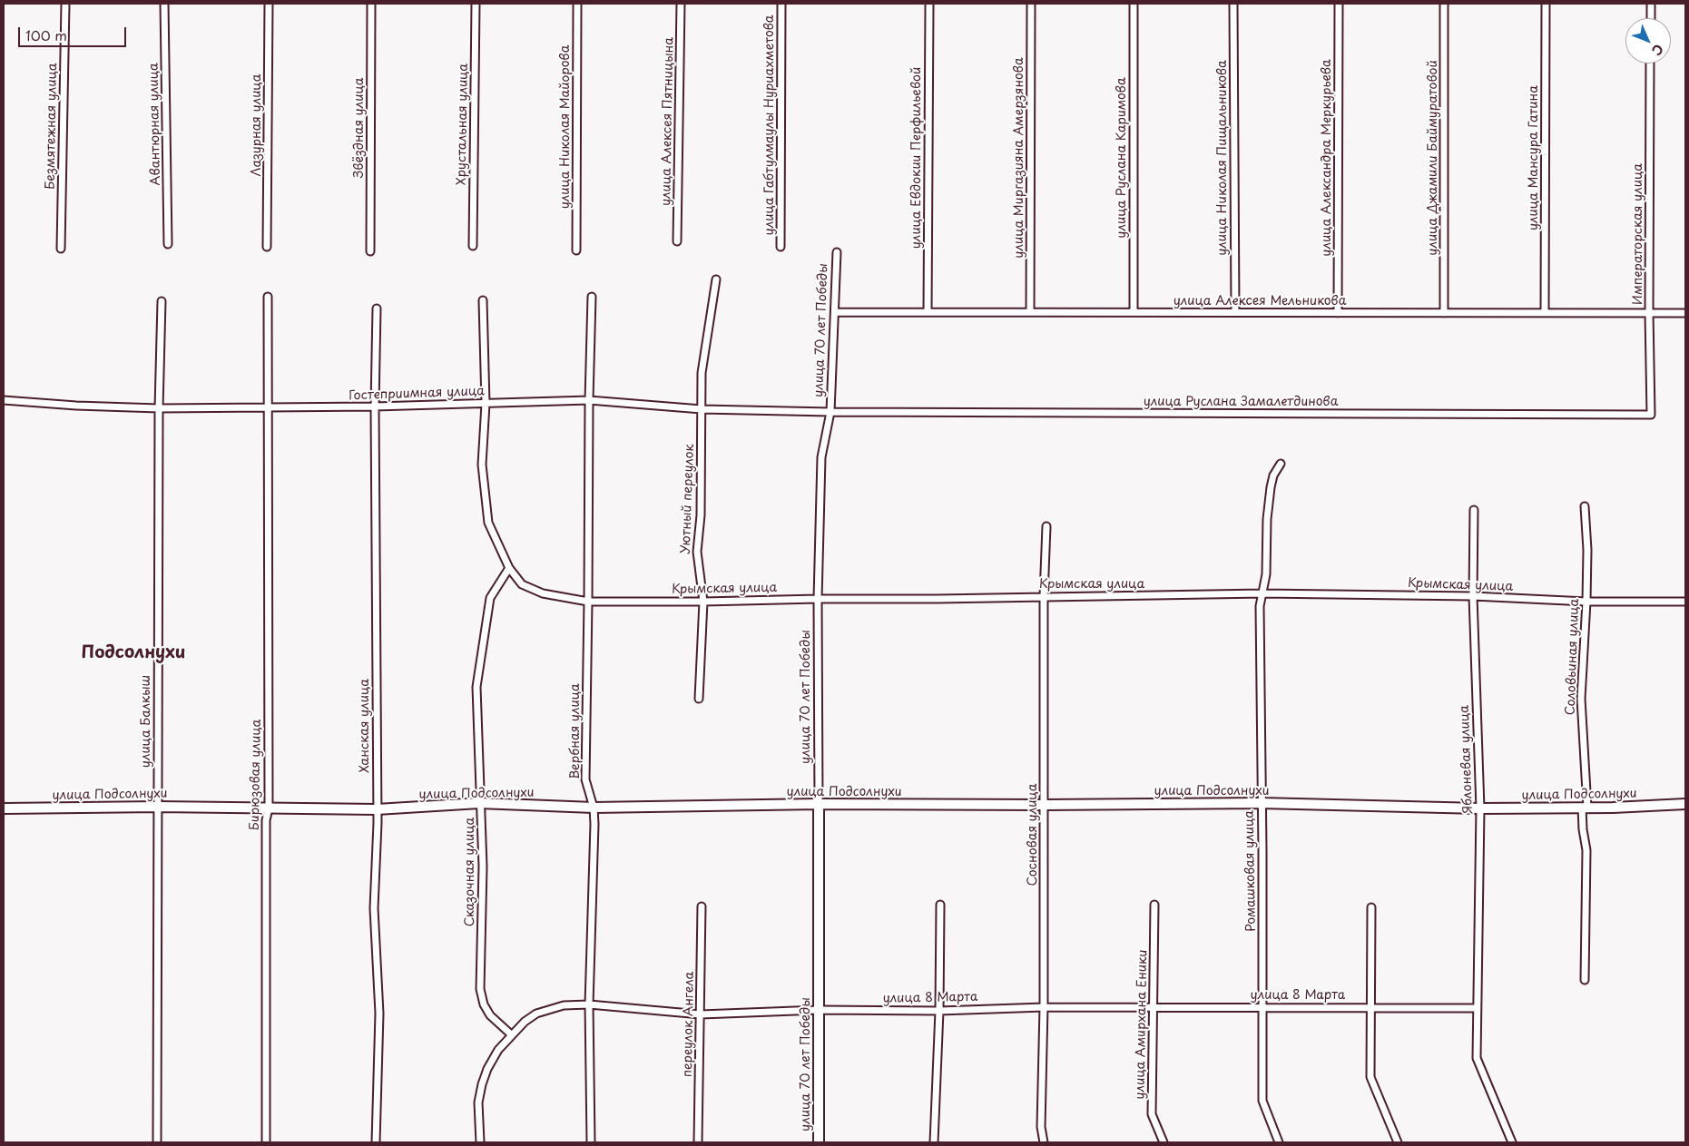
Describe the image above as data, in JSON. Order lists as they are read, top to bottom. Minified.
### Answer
{"streets":{"street":["улица Алексея Пятницына","Авантюрная улица","Хрустальная улица","Лазурная улица","улица Габтулмаулы Нуриахметова","Безмятежная улица","улица Николая Майорова","Звёздная улица","улица Евдокии Перфильевой","улица Миргазияна Амерзянова","улица Руслана Каримова","улица Николая Пищальникова","улица Александра Меркурьева","улица Джамили Баймуратовой","улица Мансура Гатина","Императорская улица","улица Алексея Мельникова","улица 70 лет Победы","Гостеприимная улица","улица Руслана Замалетдинова","Уютный переулок","Крымская улица","Соловьиная улица","улица Балкыш","Ханская улица","Вербная улица","Яблоневая улица","Бирюзовая улица","улица Подсолнухи","Сосновая улица","Ромашковая улица","Сказочная улица","улица 8 Марта","переулок Ангела","улица Амирхана Еники"]},"crossings":[["улица Евдокии Перфильевой","улица Алексея Мельникова"],["улица Миргазияна Амерзянова","улица Алексея Мельникова"],["улица Руслана Каримова","улица Алексея Мельникова"],["улица Николая Пищальникова","улица Алексея Мельникова"],["улица Александра Меркурьева","улица Алексея Мельникова"],["улица Джамили Баймуратовой","улица Алексея Мельникова"],["улица Мансура Гатина","улица Алексея Мельникова"],["Императорская улица","улица Алексея Мельникова"],["Императорская улица","улица Руслана Замалетдинова"],["улица Алексея Мельникова","улица 70 лет Победы"],["улица 70 лет Победы","Гостеприимная улица"],["улица 70 лет Победы","улица Руслана Замалетдинова"],["улица 70 лет Победы","Крымская улица"],["улица 70 лет Победы","улица Подсолнухи"],["улица 70 лет Победы","улица 8 Марта"],["Гостеприимная улица","улица Руслана Замалетдинова"],["Гостеприимная улица","Уютный переулок"],["Гостеприимная улица","улица Балкыш"],["Гостеприимная улица","Ханская улица"],["Гостеприимная улица","Вербная улица"],["Гостеприимная улица","Бирюзовая улица"],["Уютный переулок","Крымская улица"],["Крымская улица","Соловьиная улица"],["Крымская улица","Вербная улица"],["Крымская улица","Яблоневая улица"],["Крымская улица","Сосновая улица"],["Крымская улица","Ромашковая улица"],["Крымская улица","Сказочная улица"],["Соловьиная улица","улица Подсолнухи"],["улица Балкыш","улица Подсолнухи"],["Ханская улица","улица Подсолнухи"],["Вербная улица","улица Подсолнухи"],["Вербная улица","улица 8 Марта"],["Яблоневая улица","улица Подсолнухи"],["Яблоневая улица","улица 8 Марта"],["Бирюзовая улица","улица Подсолнухи"],["улица Подсолнухи","Сосновая улица"],["улица Подсолнухи","Ромашковая улица"],["улица Подсолнухи","Сказочная улица"],["Сосновая улица","улица 8 Марта"],["Ромашковая улица","улица 8 Марта"],["Сказочная улица","улица 8 Марта"],["улица 8 Марта","переулок Ангела"],["улица 8 Марта","улица Амирхана Еники"]],"districts":["Подсолнухи"],"scale_bar":"100 m","north":"bottom right"}
